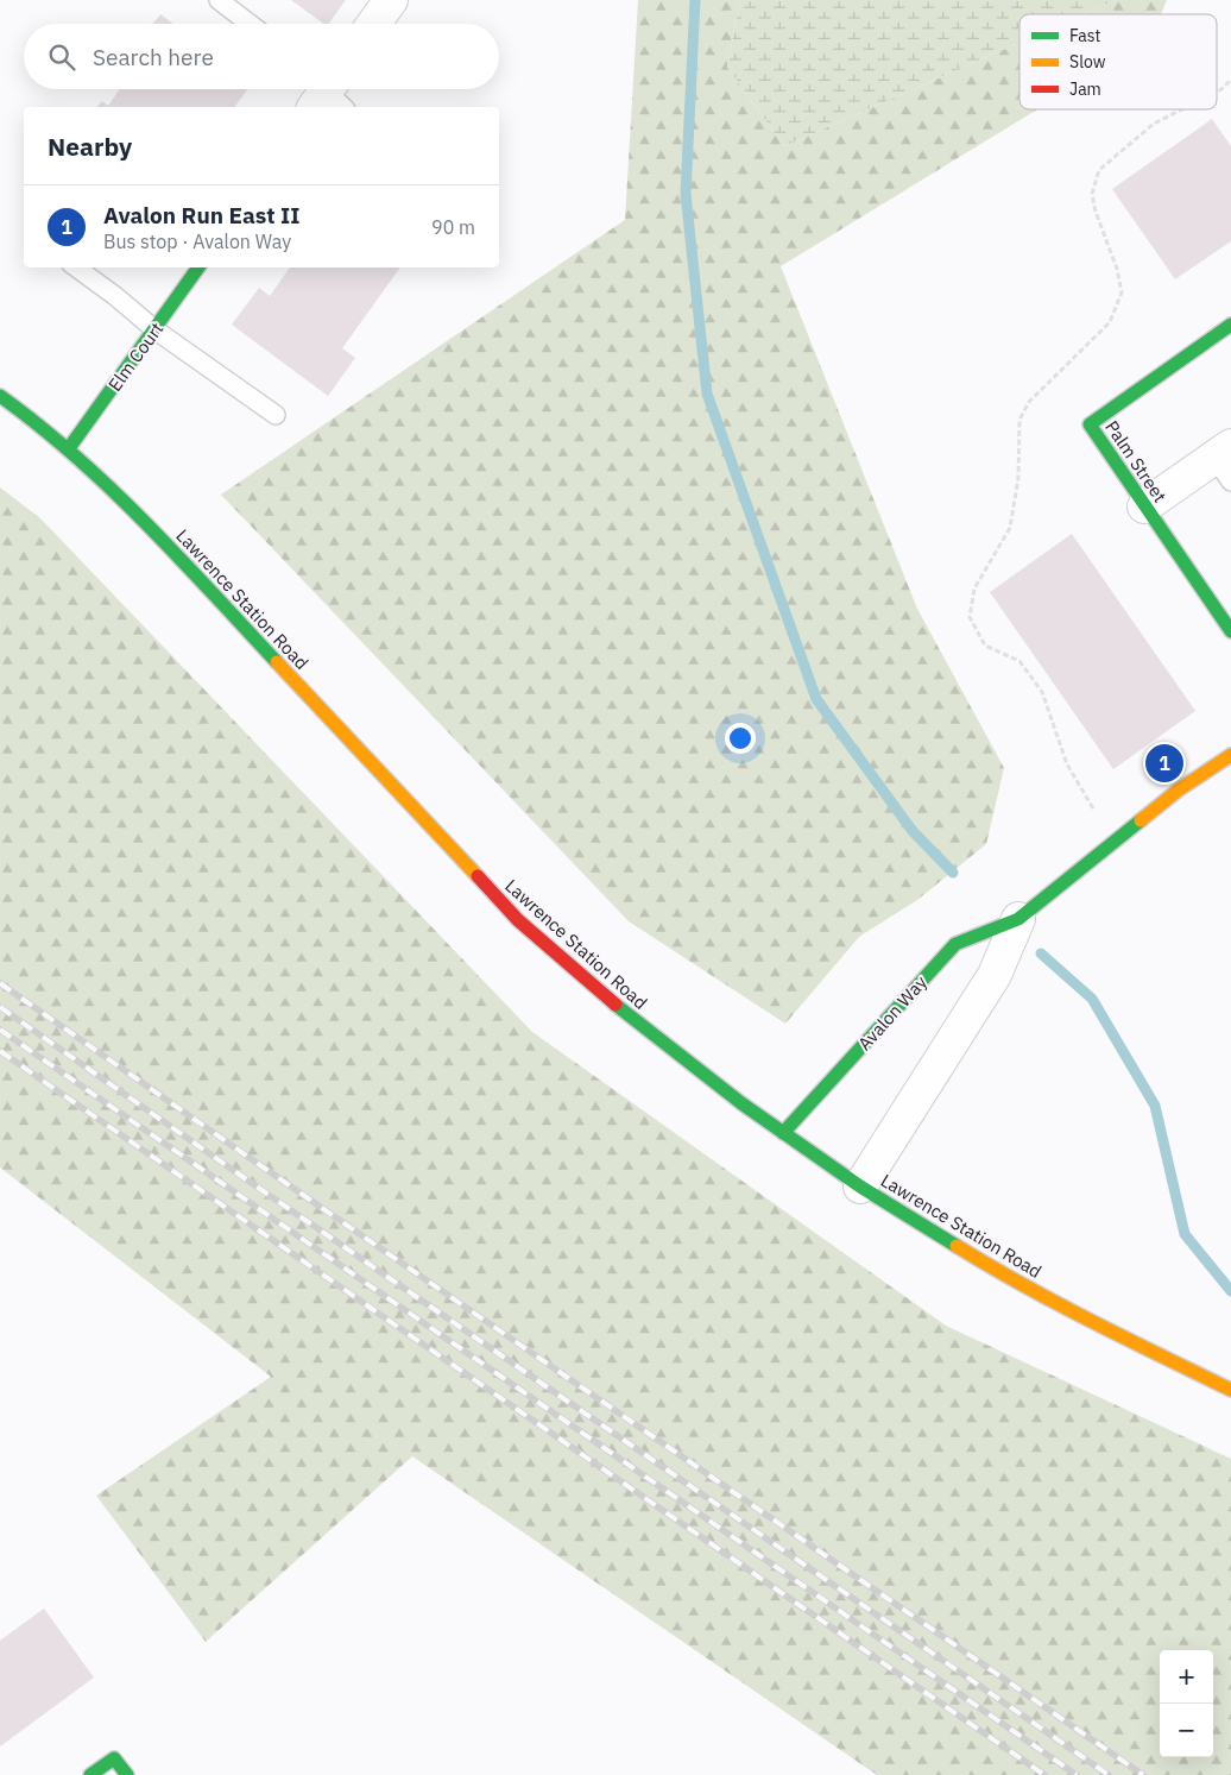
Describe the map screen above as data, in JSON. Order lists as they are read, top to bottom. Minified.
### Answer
{"streets":{"main road":["Elm Court","Palm Street","Lawrence Station Road","Avalon Way"]},"crossings":[["Elm Court","Lawrence Station Road"],["Lawrence Station Road","Avalon Way"]],"legend":["Fast","Slow","Jam"],"page":{"search":"Search here","heading":"Nearby","list":[{"mark":"1","name":"Avalon Run East II","note":"Bus stop · Avalon Way","value":"90 m"}],"pins":"1","map_buttons":["+","−"]}}
